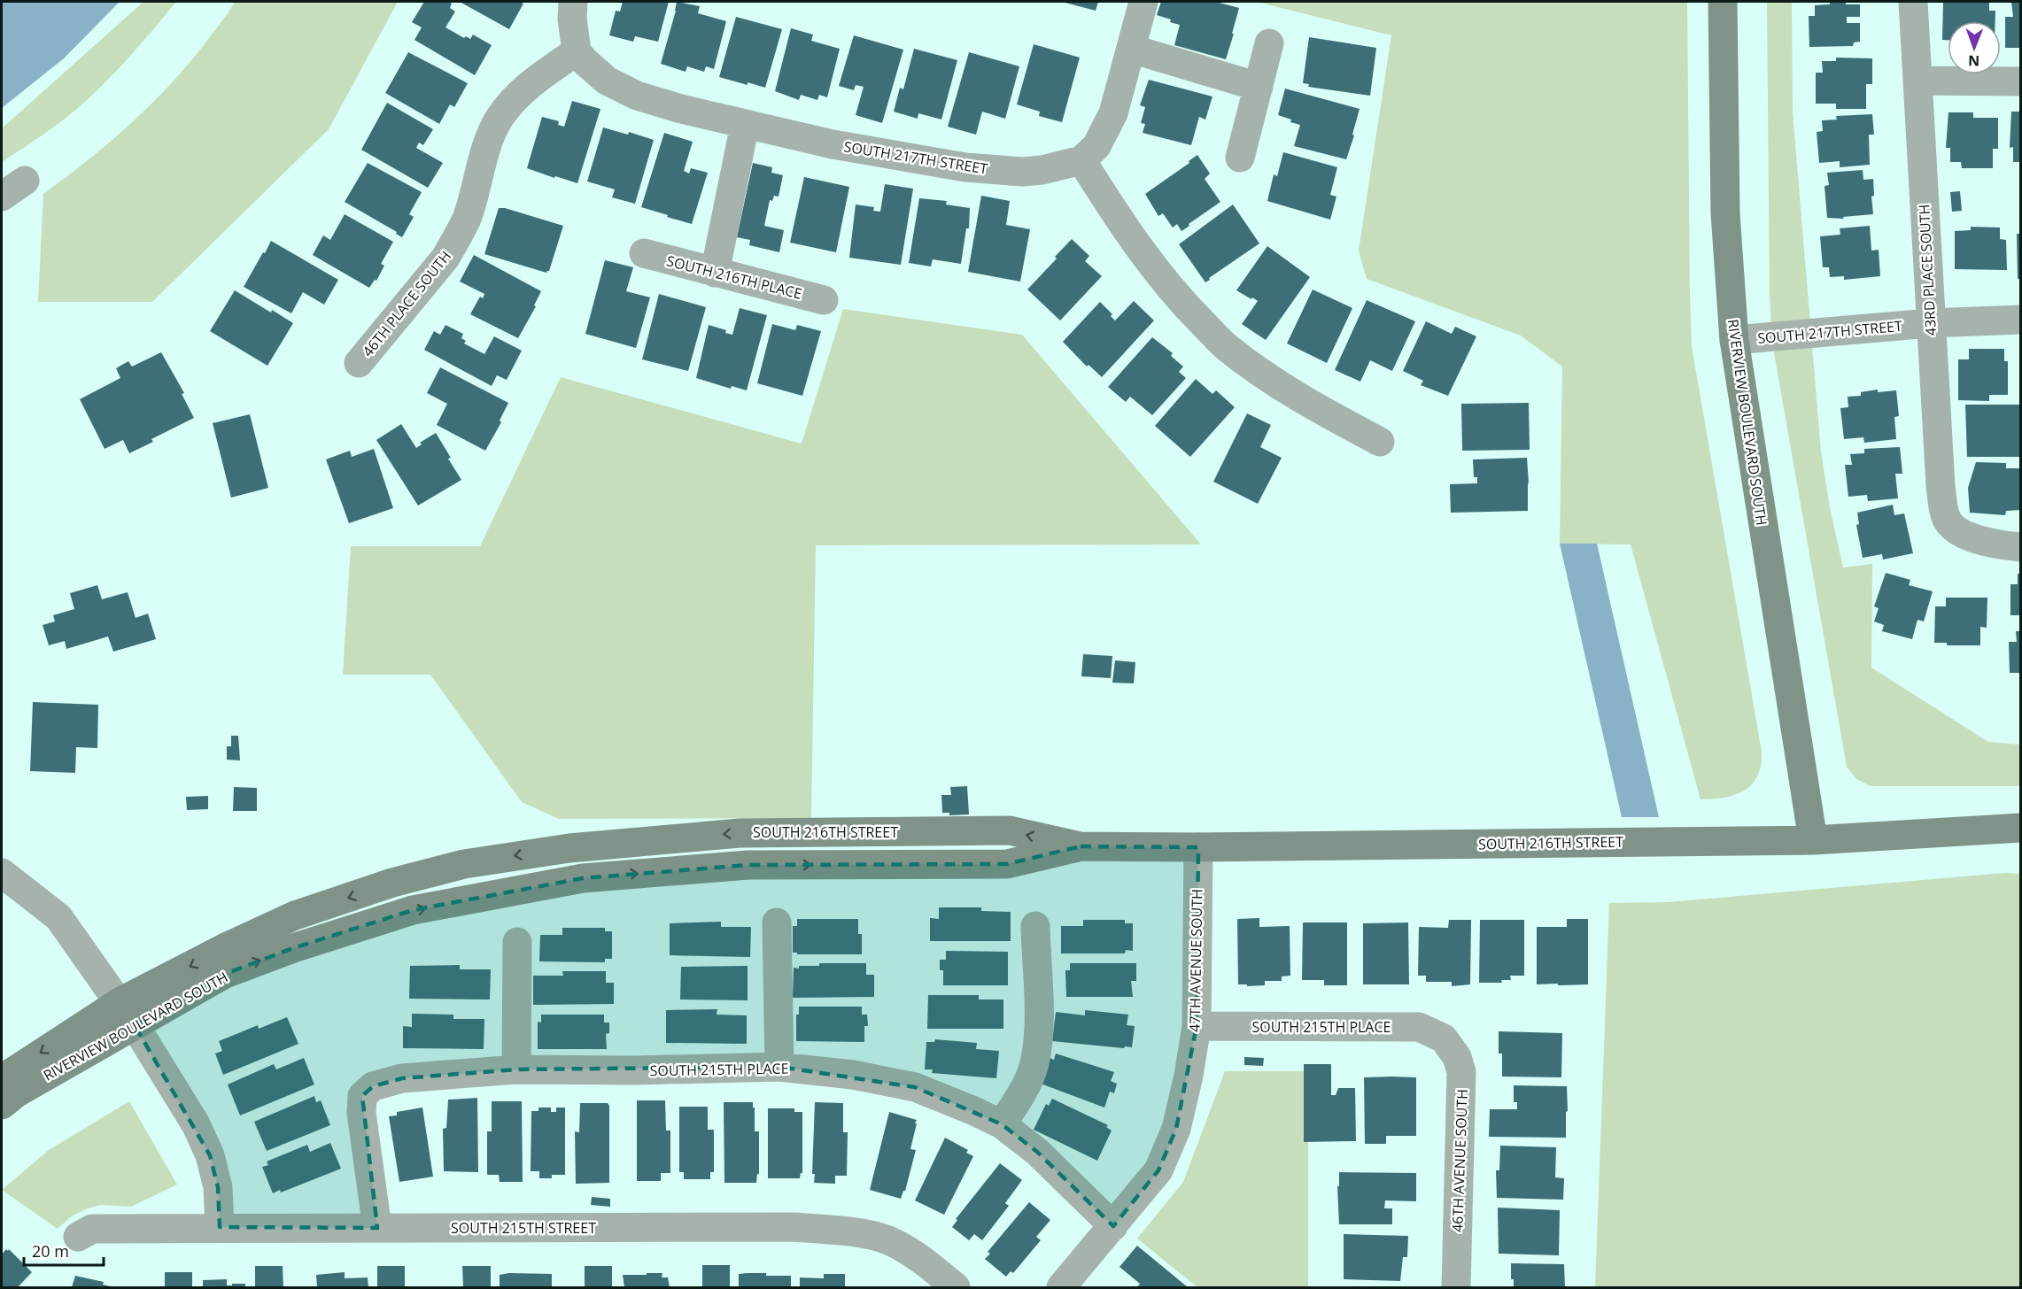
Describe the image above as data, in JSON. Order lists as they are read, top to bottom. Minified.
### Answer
{"streets":{"street":["SOUTH 217TH STREET","43RD PLACE SOUTH","SOUTH 216TH PLACE","46TH PLACE SOUTH","RIVERVIEW BOULEVARD SOUTH","SOUTH 216TH STREET","47TH AVENUE SOUTH","SOUTH 215TH PLACE","46TH AVENUE SOUTH","SOUTH 215TH STREET"]},"crossings":[["SOUTH 217TH STREET","43RD PLACE SOUTH"],["SOUTH 217TH STREET","46TH PLACE SOUTH"],["SOUTH 217TH STREET","RIVERVIEW BOULEVARD SOUTH"],["RIVERVIEW BOULEVARD SOUTH","SOUTH 216TH STREET"],["SOUTH 216TH STREET","47TH AVENUE SOUTH"],["47TH AVENUE SOUTH","SOUTH 215TH PLACE"],["SOUTH 215TH PLACE","46TH AVENUE SOUTH"],["SOUTH 215TH PLACE","SOUTH 215TH STREET"]],"scale_bar":"20 m","north":"bottom"}
